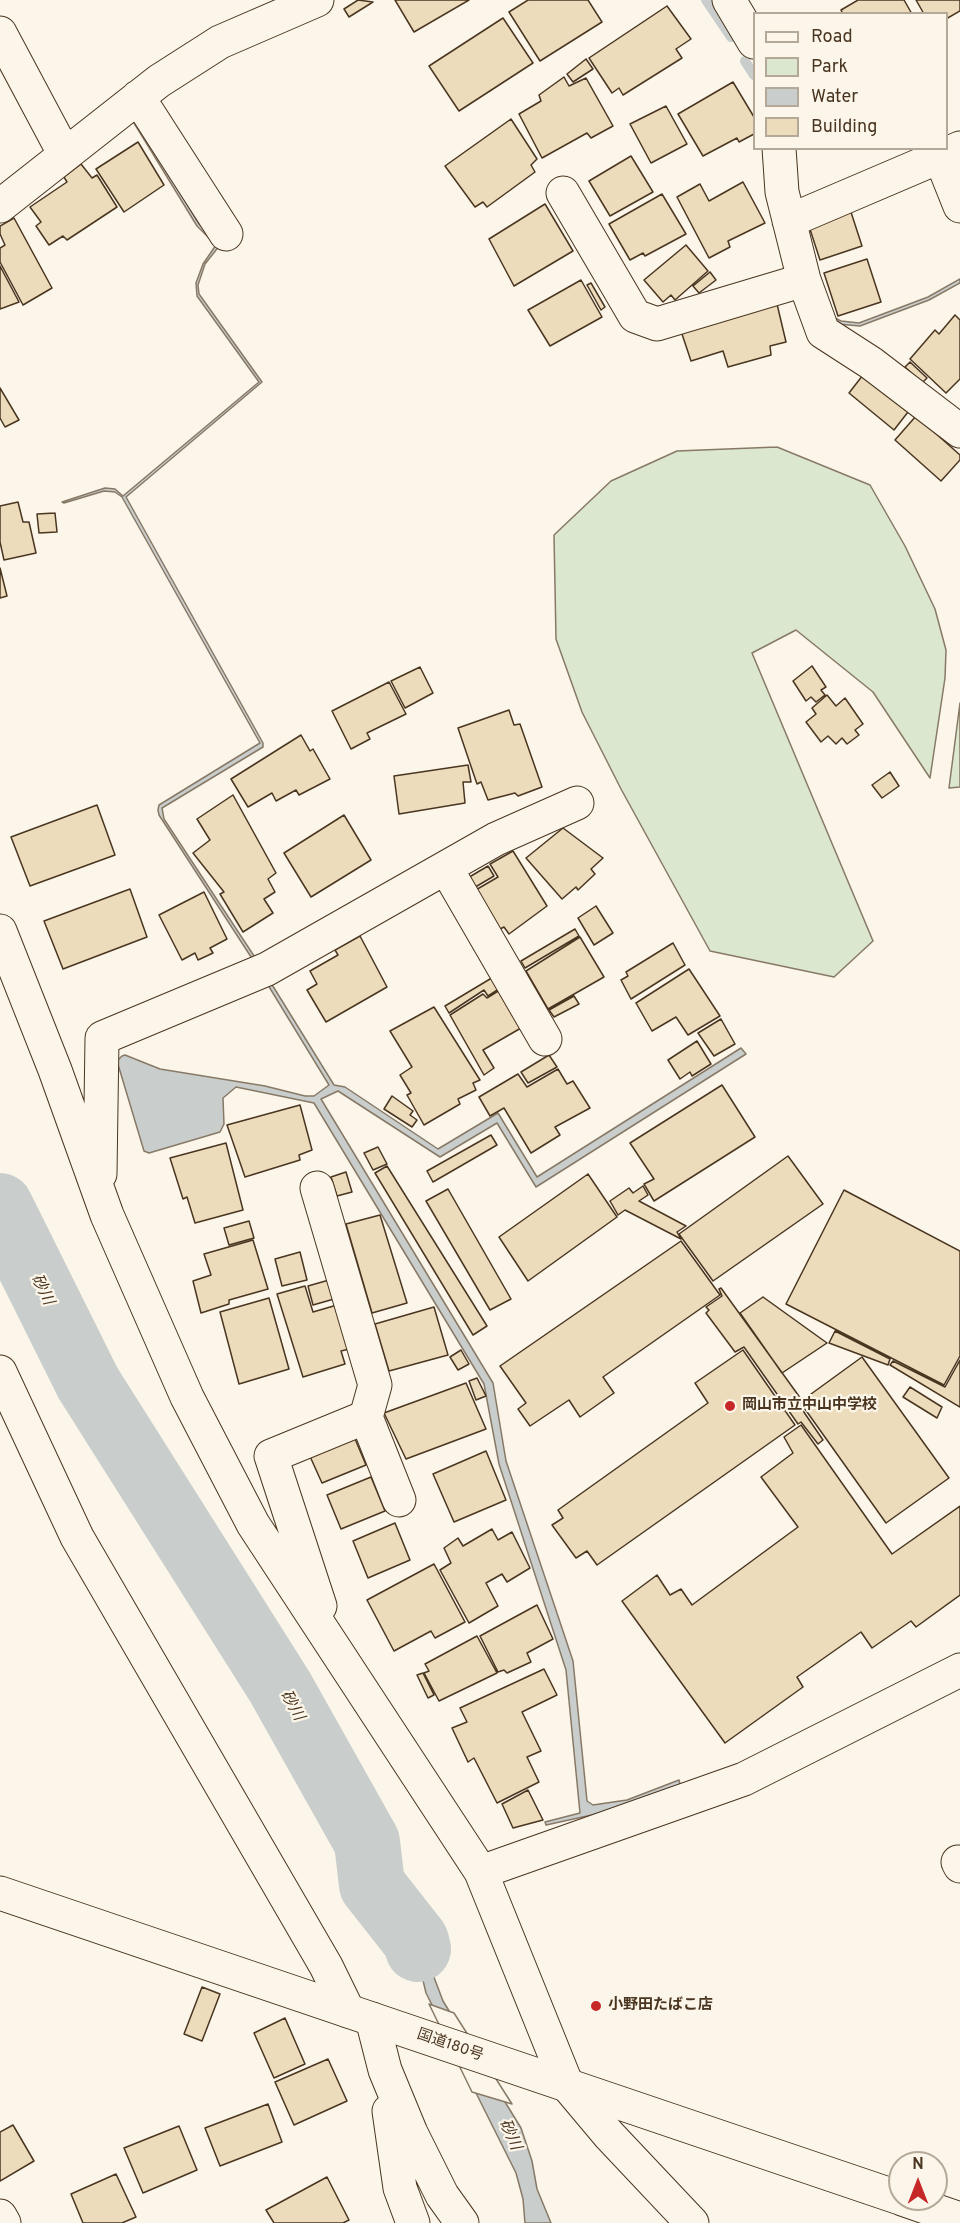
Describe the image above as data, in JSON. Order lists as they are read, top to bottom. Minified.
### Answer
{"streets":{"main road":["国道180号"]},"water":["砂川"],"places":["岡山市立中山中学校","小野田たばこ店"],"legend":["Road","Park","Water","Building"],"north":"top"}
